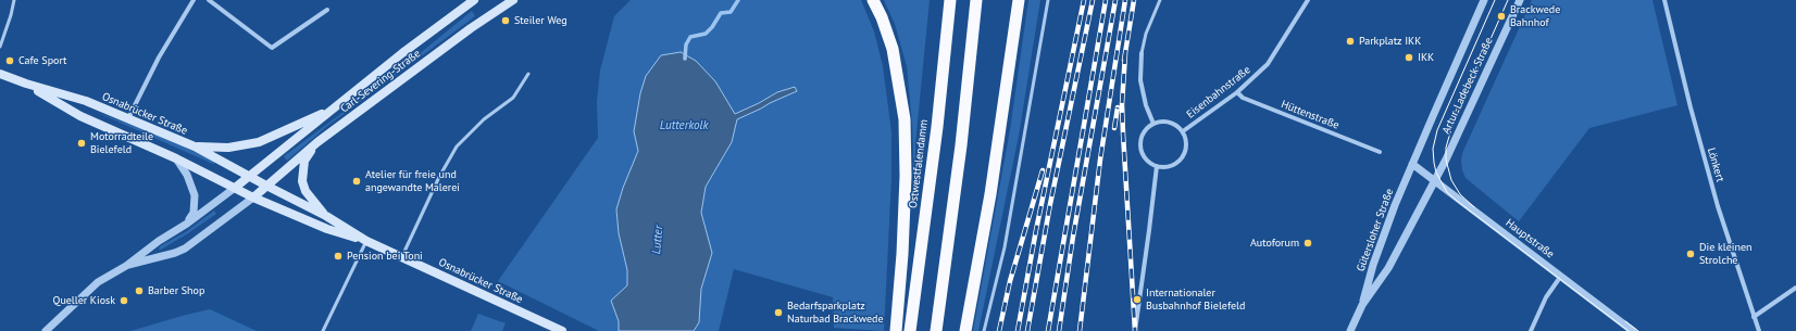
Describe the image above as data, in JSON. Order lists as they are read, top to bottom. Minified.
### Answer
{"streets":{"highway":["Ostwestfalendamm"],"main road":["Carl-Severing-Straße","Osnabrücker Straße"],"street":["Artur-Ladebeck-Straße","Eisenbahnstraße","Hüttenstraße","Lönkert","Gütersloher Straße","Hauptstraße"]},"crossings":[["Carl-Severing-Straße","Osnabrücker Straße"],["Artur-Ladebeck-Straße","Gütersloher Straße"],["Artur-Ladebeck-Straße","Hauptstraße"],["Eisenbahnstraße","Hüttenstraße"],["Gütersloher Straße","Hauptstraße"]],"water":["Lutterkolk","Lutter"],"places":["Brackwede Bahnhof","Steiler Weg","Parkplatz IKK","IKK","Cafe Sport","Motorradteile Bielefeld","Atelier für freie und angewandte Malerei","Autoforum","Die kleinen Strolche","Pension bei Toni","Barber Shop","Internationaler Busbahnhof Bielefeld","Queller Kiosk","Bedarfsparkplatz Naturbad Brackwede"]}
